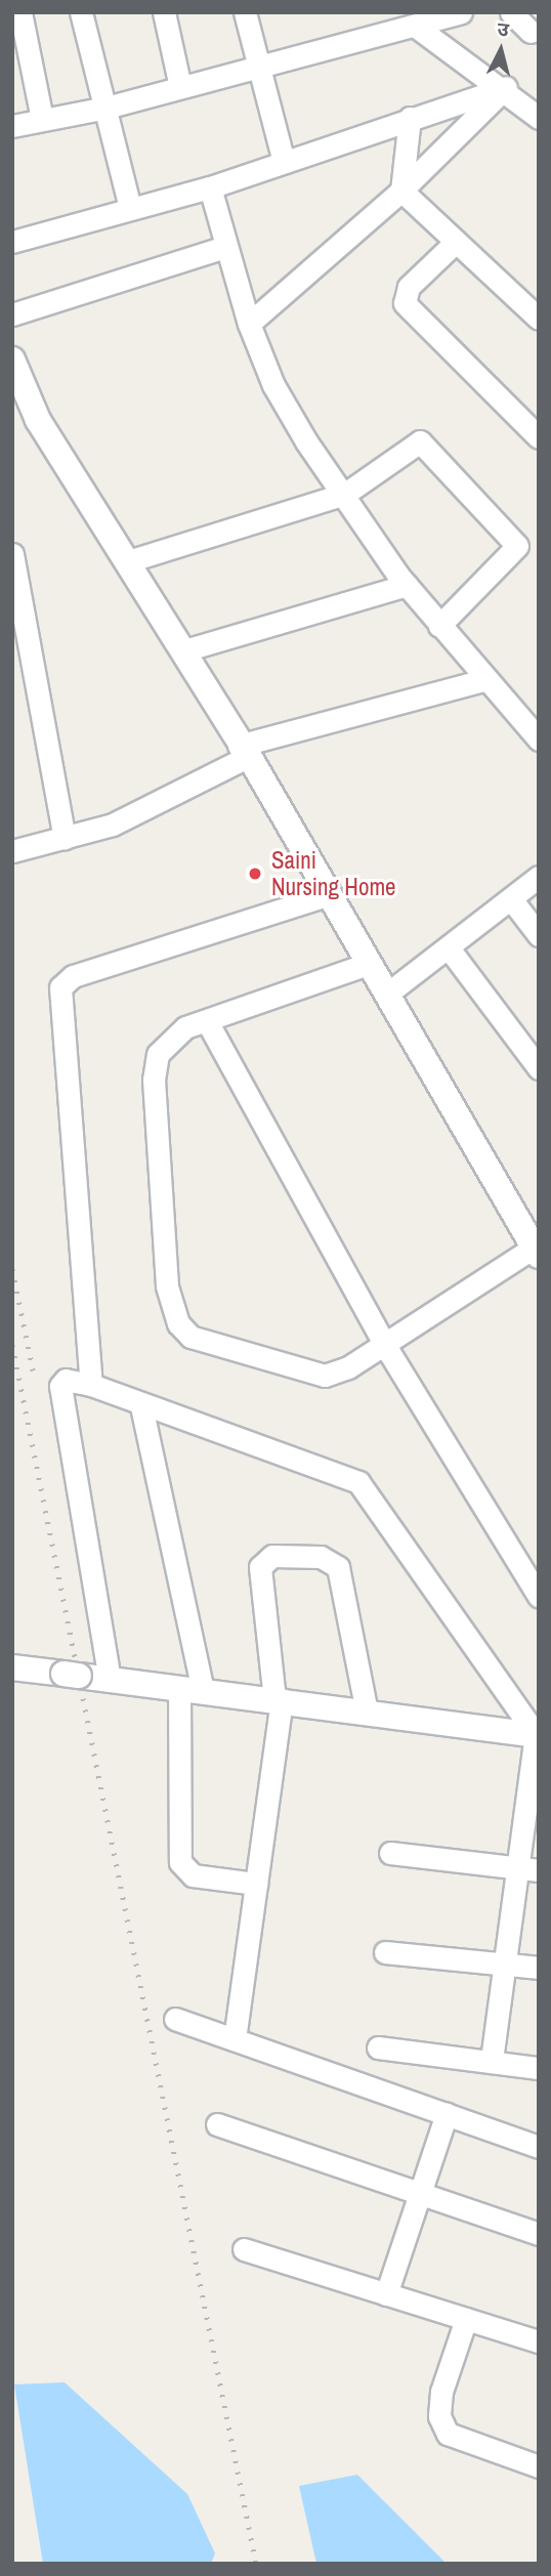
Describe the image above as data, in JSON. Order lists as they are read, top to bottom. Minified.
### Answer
{"places":["Saini Nursing Home"],"north":"top"}
